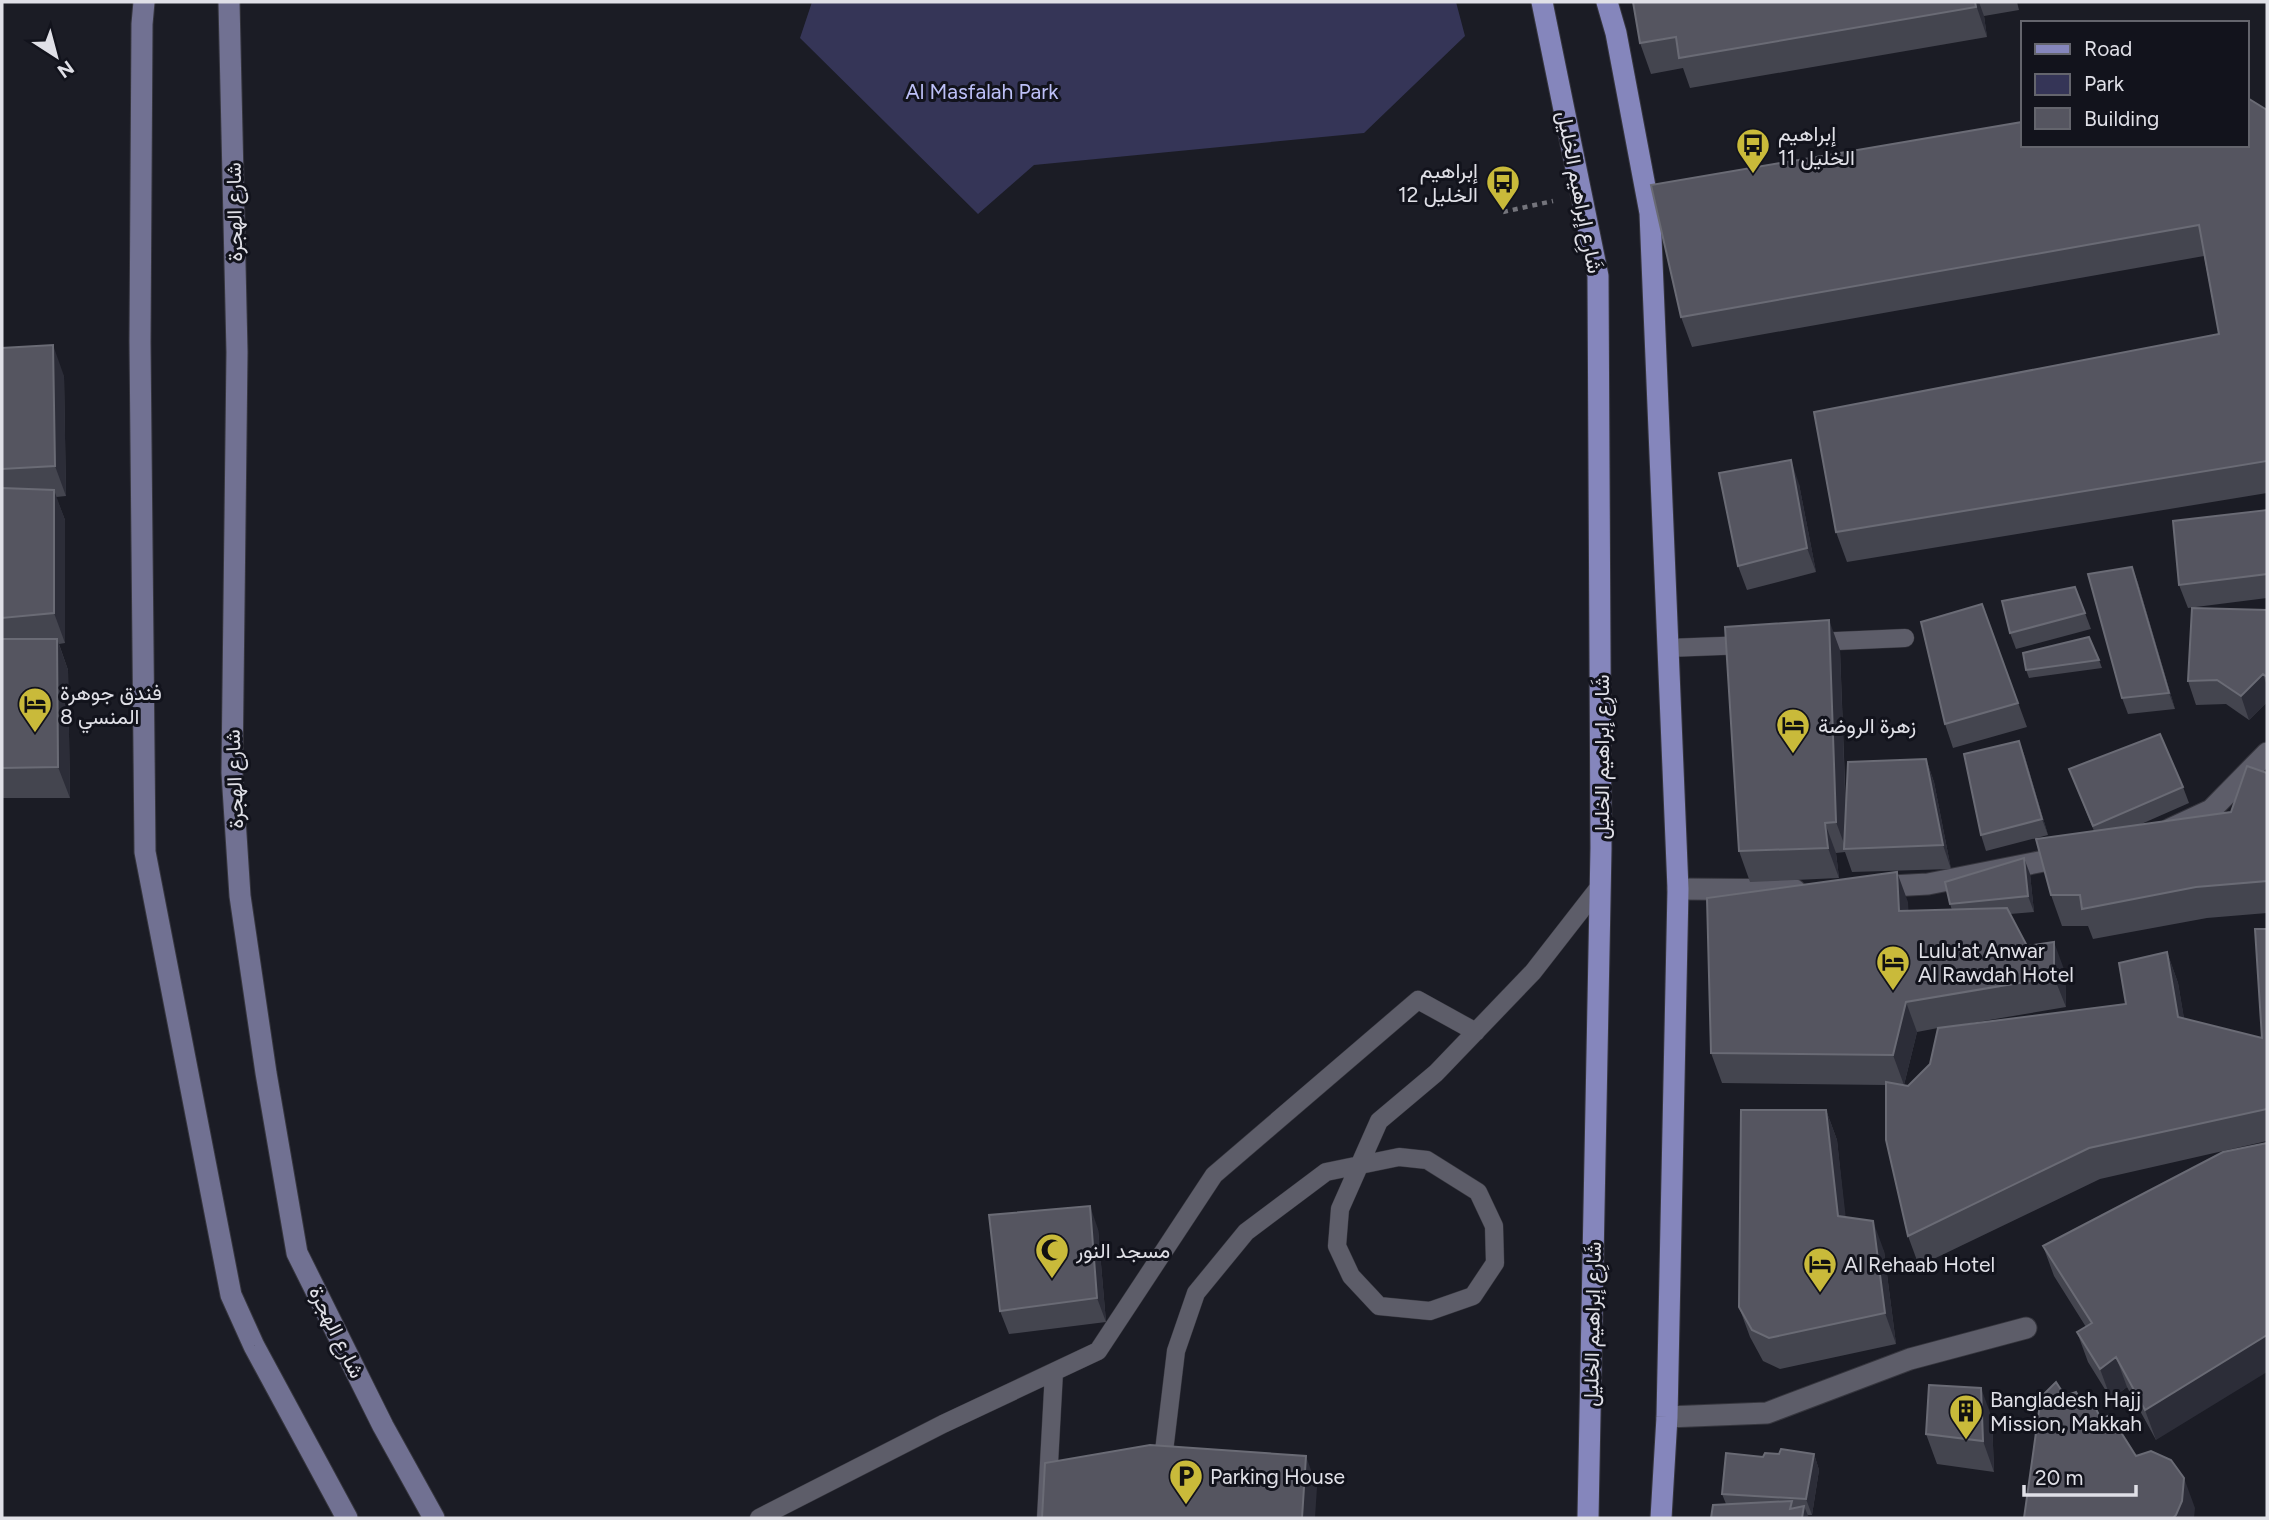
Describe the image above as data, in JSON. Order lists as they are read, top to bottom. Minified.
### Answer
{"streets":{"main road":["شَارِع إبراهيم الخليل"],"street":["شارع الهجرة"]},"parks":["Al Masfalah Park"],"places":{"bus stop":["إبراهيم الخليل 11","إبراهيم الخليل 12"],"hotel":["فندق جوهرة المنسي 8","زهرة الروضة","Lulu'at Anwar Al Rawdah Hotel","Al Rehaab Hotel"],"mosque":["مسجد النور"],"building":["Bangladesh Hajj Mission, Makkah"],"parking":["Parking House"]},"legend":["Road","Park","Building"],"scale_bar":"20 m","north":"bottom right"}
